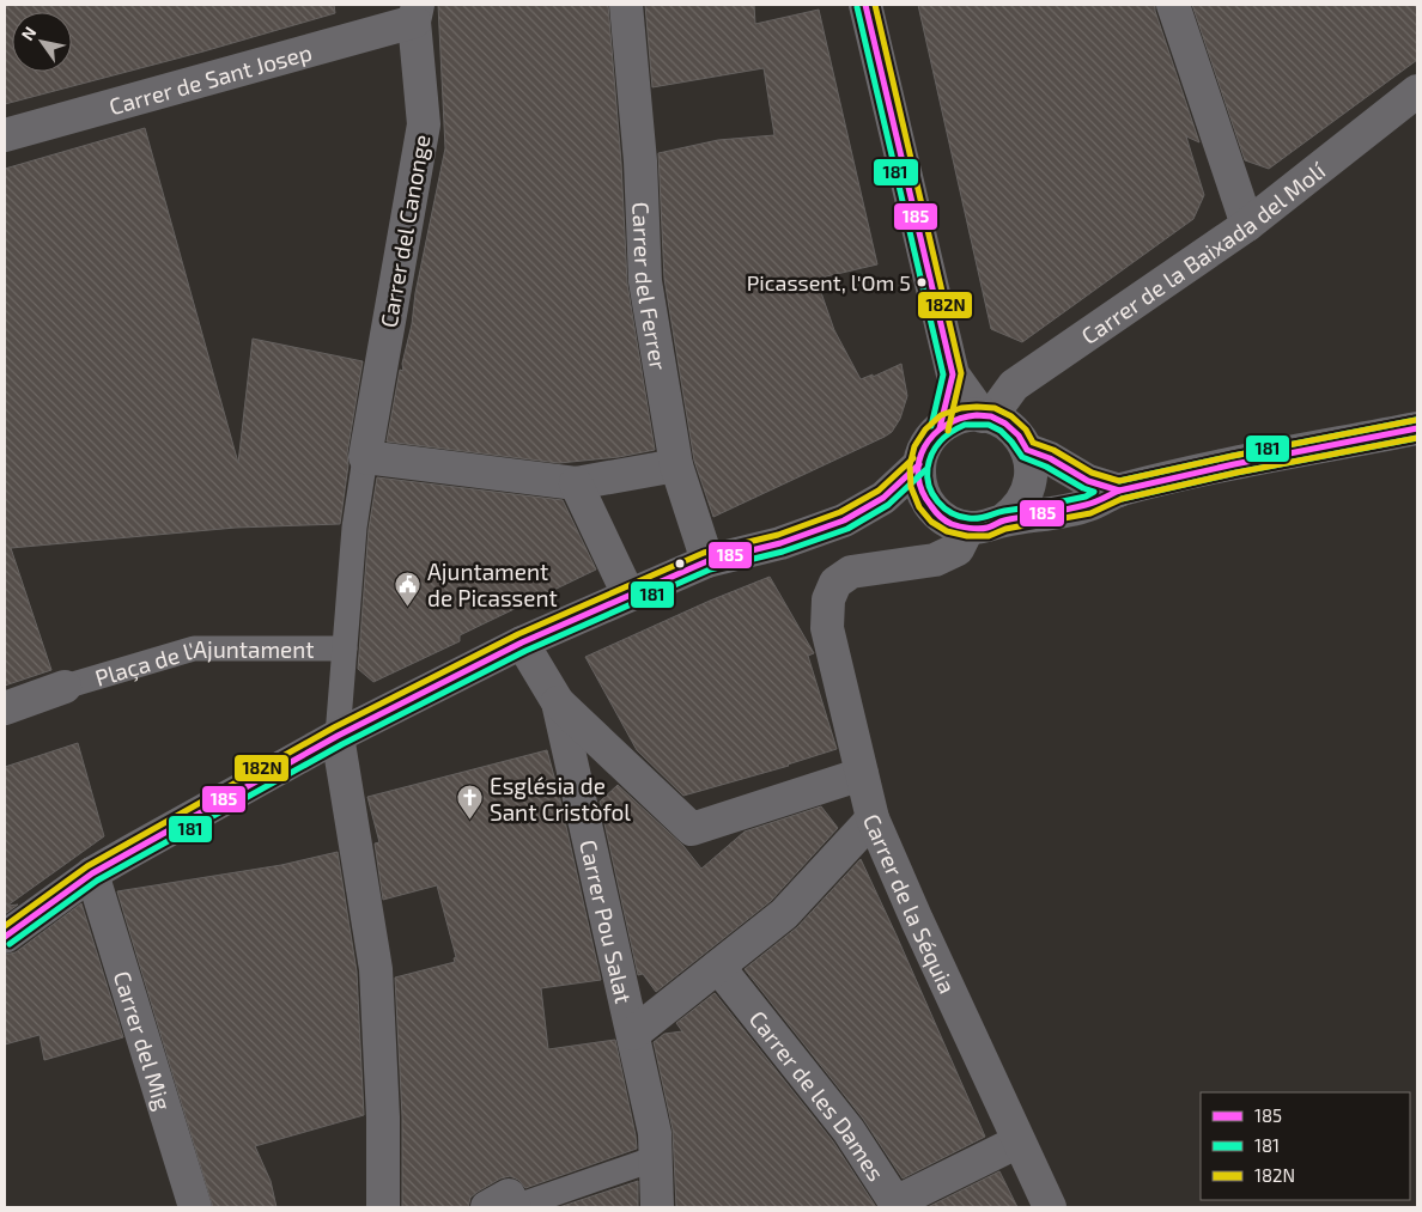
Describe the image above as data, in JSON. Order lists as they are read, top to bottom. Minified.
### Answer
{"streets":{"street":["Carrer de Sant Josep","Carrer del Canonge","Carrer de la Baixada del Molí","Carrer del Ferrer","Plaça de l'Ajuntament","Carrer de la Séquia","Carrer Pou Salat","Carrer del Mig","Carrer de les Dames"]},"crossings":[["Carrer de Sant Josep","Carrer del Canonge"],["Carrer del Canonge","Plaça de l'Ajuntament"],["Carrer de la Baixada del Molí","Carrer de la Séquia"],["Carrer de la Séquia","Carrer Pou Salat"],["Carrer de la Séquia","Carrer de les Dames"],["Carrer Pou Salat","Carrer de les Dames"]],"places":{"other":["Picassent, l'Om 5"],"public building":["Ajuntament de Picassent"],"church":["Església de Sant Cristòfol"]},"lines":["transit line 185","transit line 182N","transit line 181"],"legend":["185","181","182N"],"north":"top left"}
